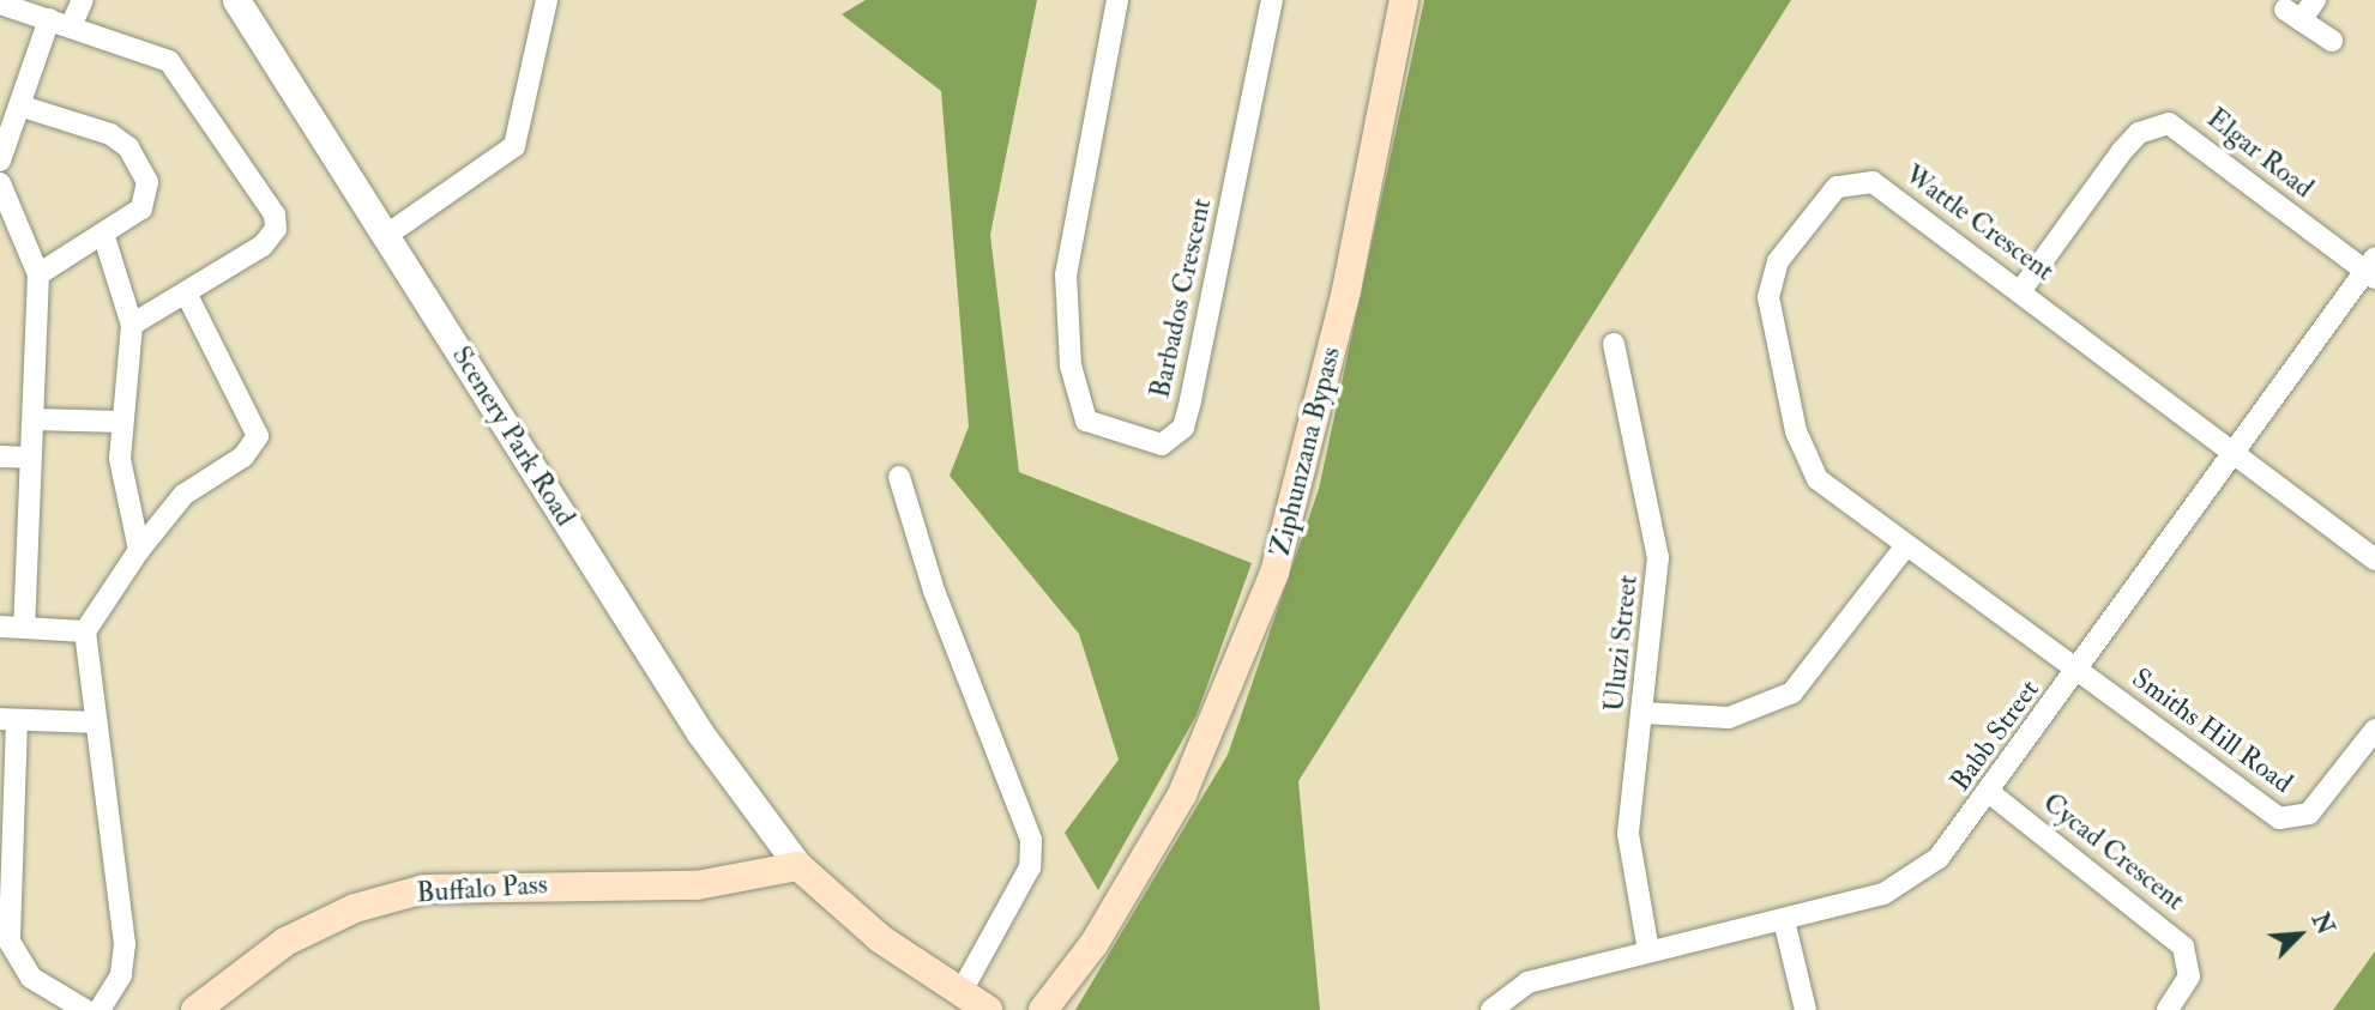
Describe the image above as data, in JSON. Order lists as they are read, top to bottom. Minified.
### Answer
{"streets":{"main road":["Ziphunzana Bypass","Buffalo Pass"],"street":["Elgar Road","Wattle Crescent","Barbados Crescent","Scenery Park Road","Uluzi Street","Smiths Hill Road","Babb Street","Cycad Crescent"]},"crossings":[["Elgar Road","Wattle Crescent"],["Elgar Road","Babb Street"],["Wattle Crescent","Smiths Hill Road"],["Wattle Crescent","Babb Street"],["Scenery Park Road","Buffalo Pass"],["Uluzi Street","Babb Street"],["Smiths Hill Road","Babb Street"],["Babb Street","Cycad Crescent"]],"north":"top right"}
